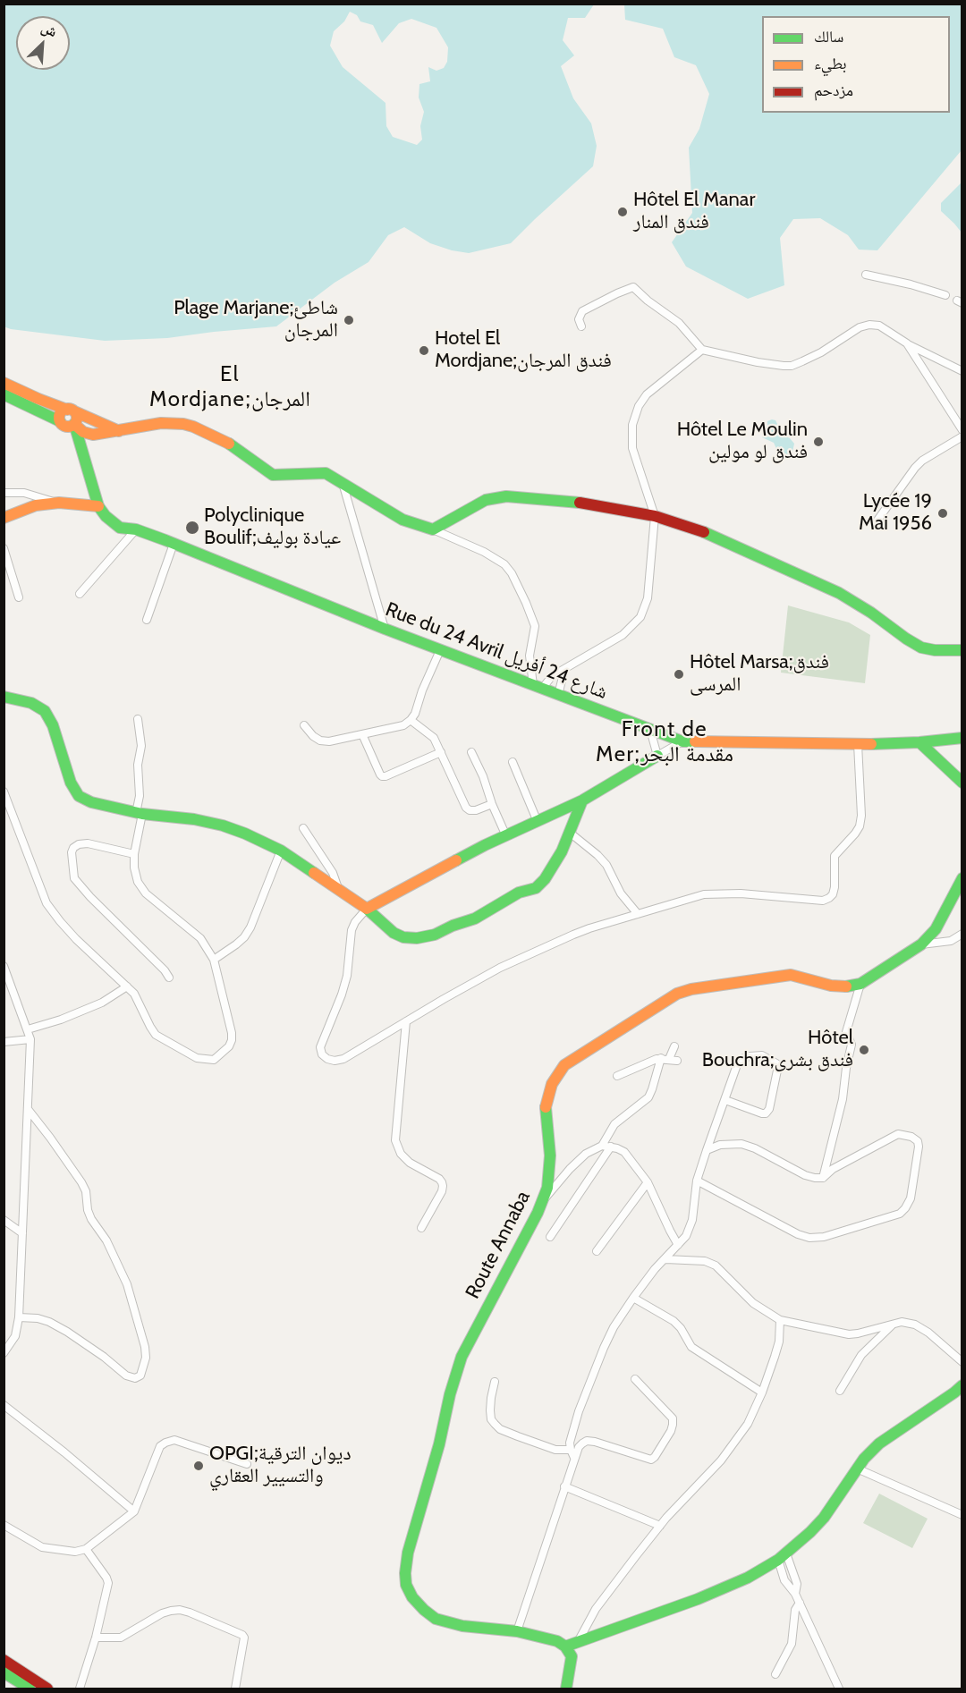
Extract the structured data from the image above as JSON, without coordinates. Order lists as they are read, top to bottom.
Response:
{
  "streets": {
    "street": ["Rue du 24 Avril شارع 24 أفريل", "Route Annaba"]
  },
  "districts": ["El Mordjane;المرجان", "Front de Mer;مقدمة البحر"],
  "places": [
    "Hôtel El Manar فندق المنار",
    "Plage Marjane;شاطئ المرجان",
    "Hotel El Mordjane;فندق المرجان",
    "Hôtel Le Moulin فندق لو مولين",
    "Lycée 19 Mai 1956",
    "Polyclinique Boulif;عيادة بوليف",
    "Hôtel Marsa;فندق المرسى",
    "Hôtel Bouchra;فندق بشرى",
    "OPGI;ديوان الترقية والتسيير العقاري"
  ],
  "legend": ["سالك", "بطيء", "مزدحم"],
  "north": "top right"
}
